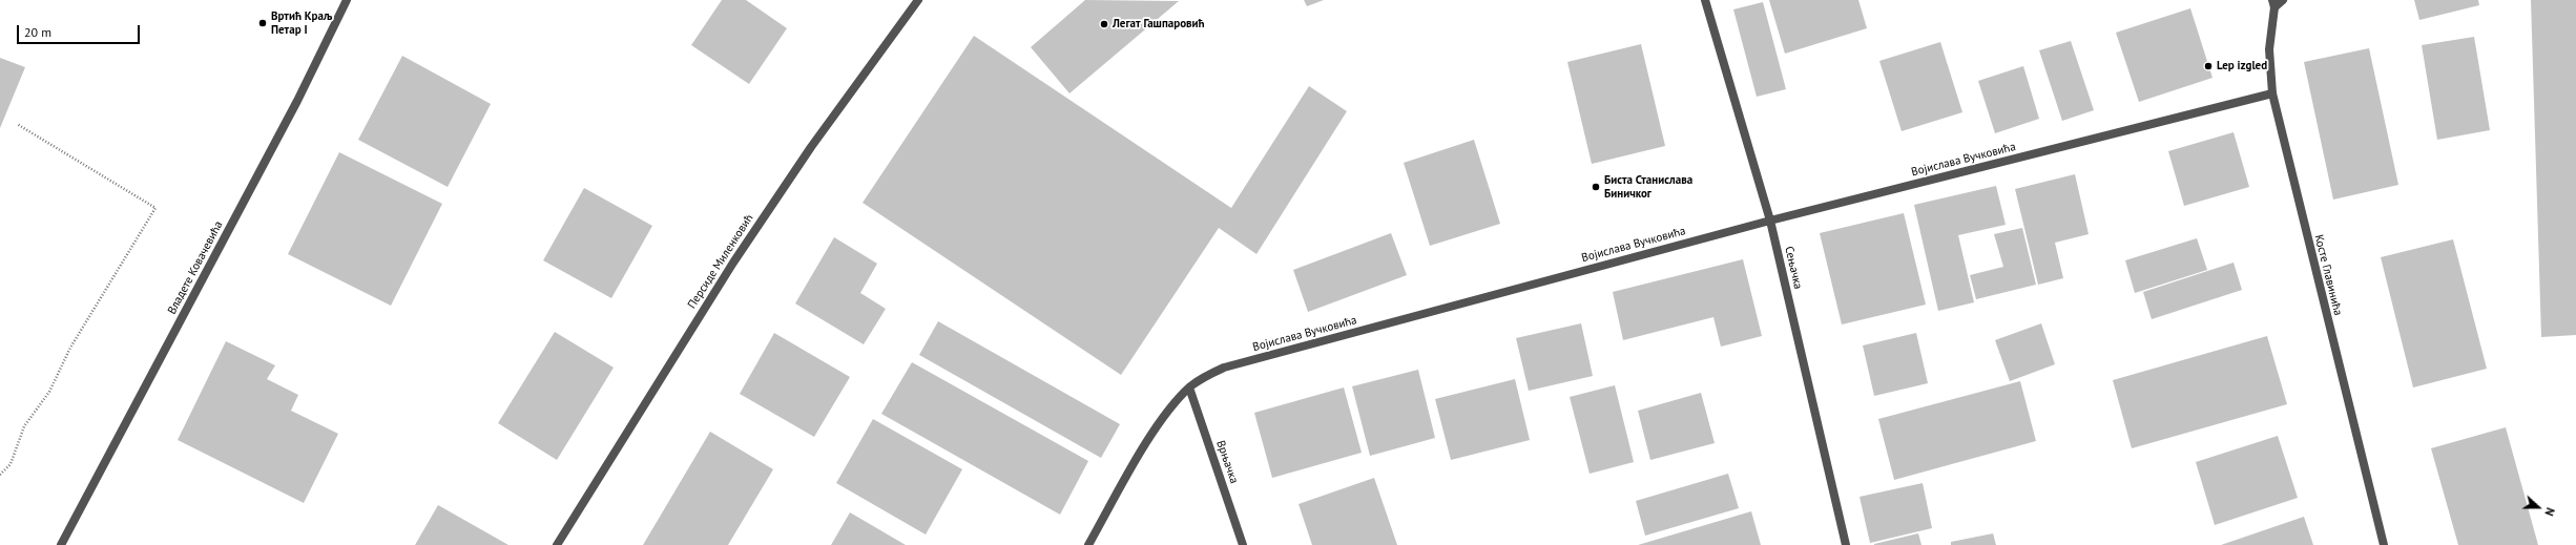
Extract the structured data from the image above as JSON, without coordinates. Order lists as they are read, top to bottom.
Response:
{
  "streets": {
    "street": [
      "Војислава Вучковића",
      "Персиде Миленковић",
      "Владете Ковачевића",
      "Сењачка",
      "Косте Главинића",
      "Врњачка"
    ]
  },
  "crossings": [
    ["Војислава Вучковића", "Сењачка"],
    ["Војислава Вучковића", "Косте Главинића"],
    ["Војислава Вучковића", "Врњачка"]
  ],
  "places": [
    "Вртић Краљ Петар I",
    "Легат Гашпаровић",
    "Lep izgled",
    "Биста Станислава Биничког"
  ],
  "scale_bar": "20 m",
  "north": "right"
}
